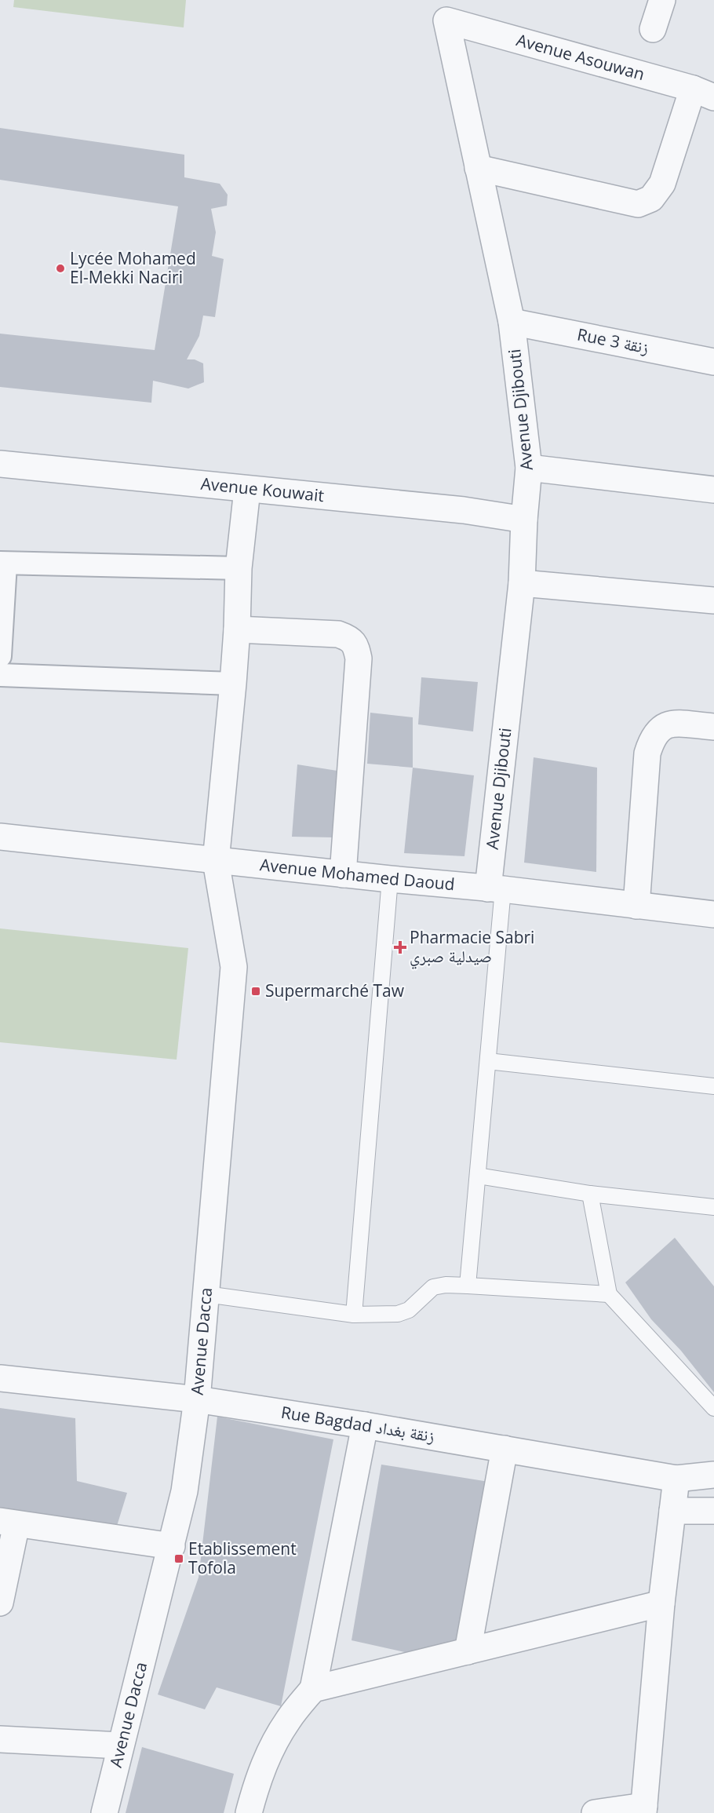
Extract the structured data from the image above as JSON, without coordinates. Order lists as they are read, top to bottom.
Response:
{
  "streets": {
    "street": [
      "Avenue Asouwan",
      "Rue 3 زنقة",
      "Avenue Djibouti",
      "Avenue Kouwait",
      "Avenue Mohamed Daoud",
      "Avenue Dacca",
      "Rue Bagdad زنقة بغداد"
    ]
  },
  "crossings": [
    ["Avenue Asouwan", "Avenue Djibouti"],
    ["Rue 3 زنقة", "Avenue Djibouti"],
    ["Avenue Djibouti", "Avenue Kouwait"],
    ["Avenue Djibouti", "Avenue Mohamed Daoud"],
    ["Avenue Kouwait", "Avenue Dacca"],
    ["Avenue Mohamed Daoud", "Avenue Dacca"],
    ["Avenue Dacca", "Rue Bagdad زنقة بغداد"]
  ],
  "places": {
    "other": ["Lycée Mohamed El-Mekki Naciri"],
    "health": ["Pharmacie Sabri صيدلية صبري"],
    "transit": ["Supermarché Taw", "Etablissement Tofola"]
  }
}
